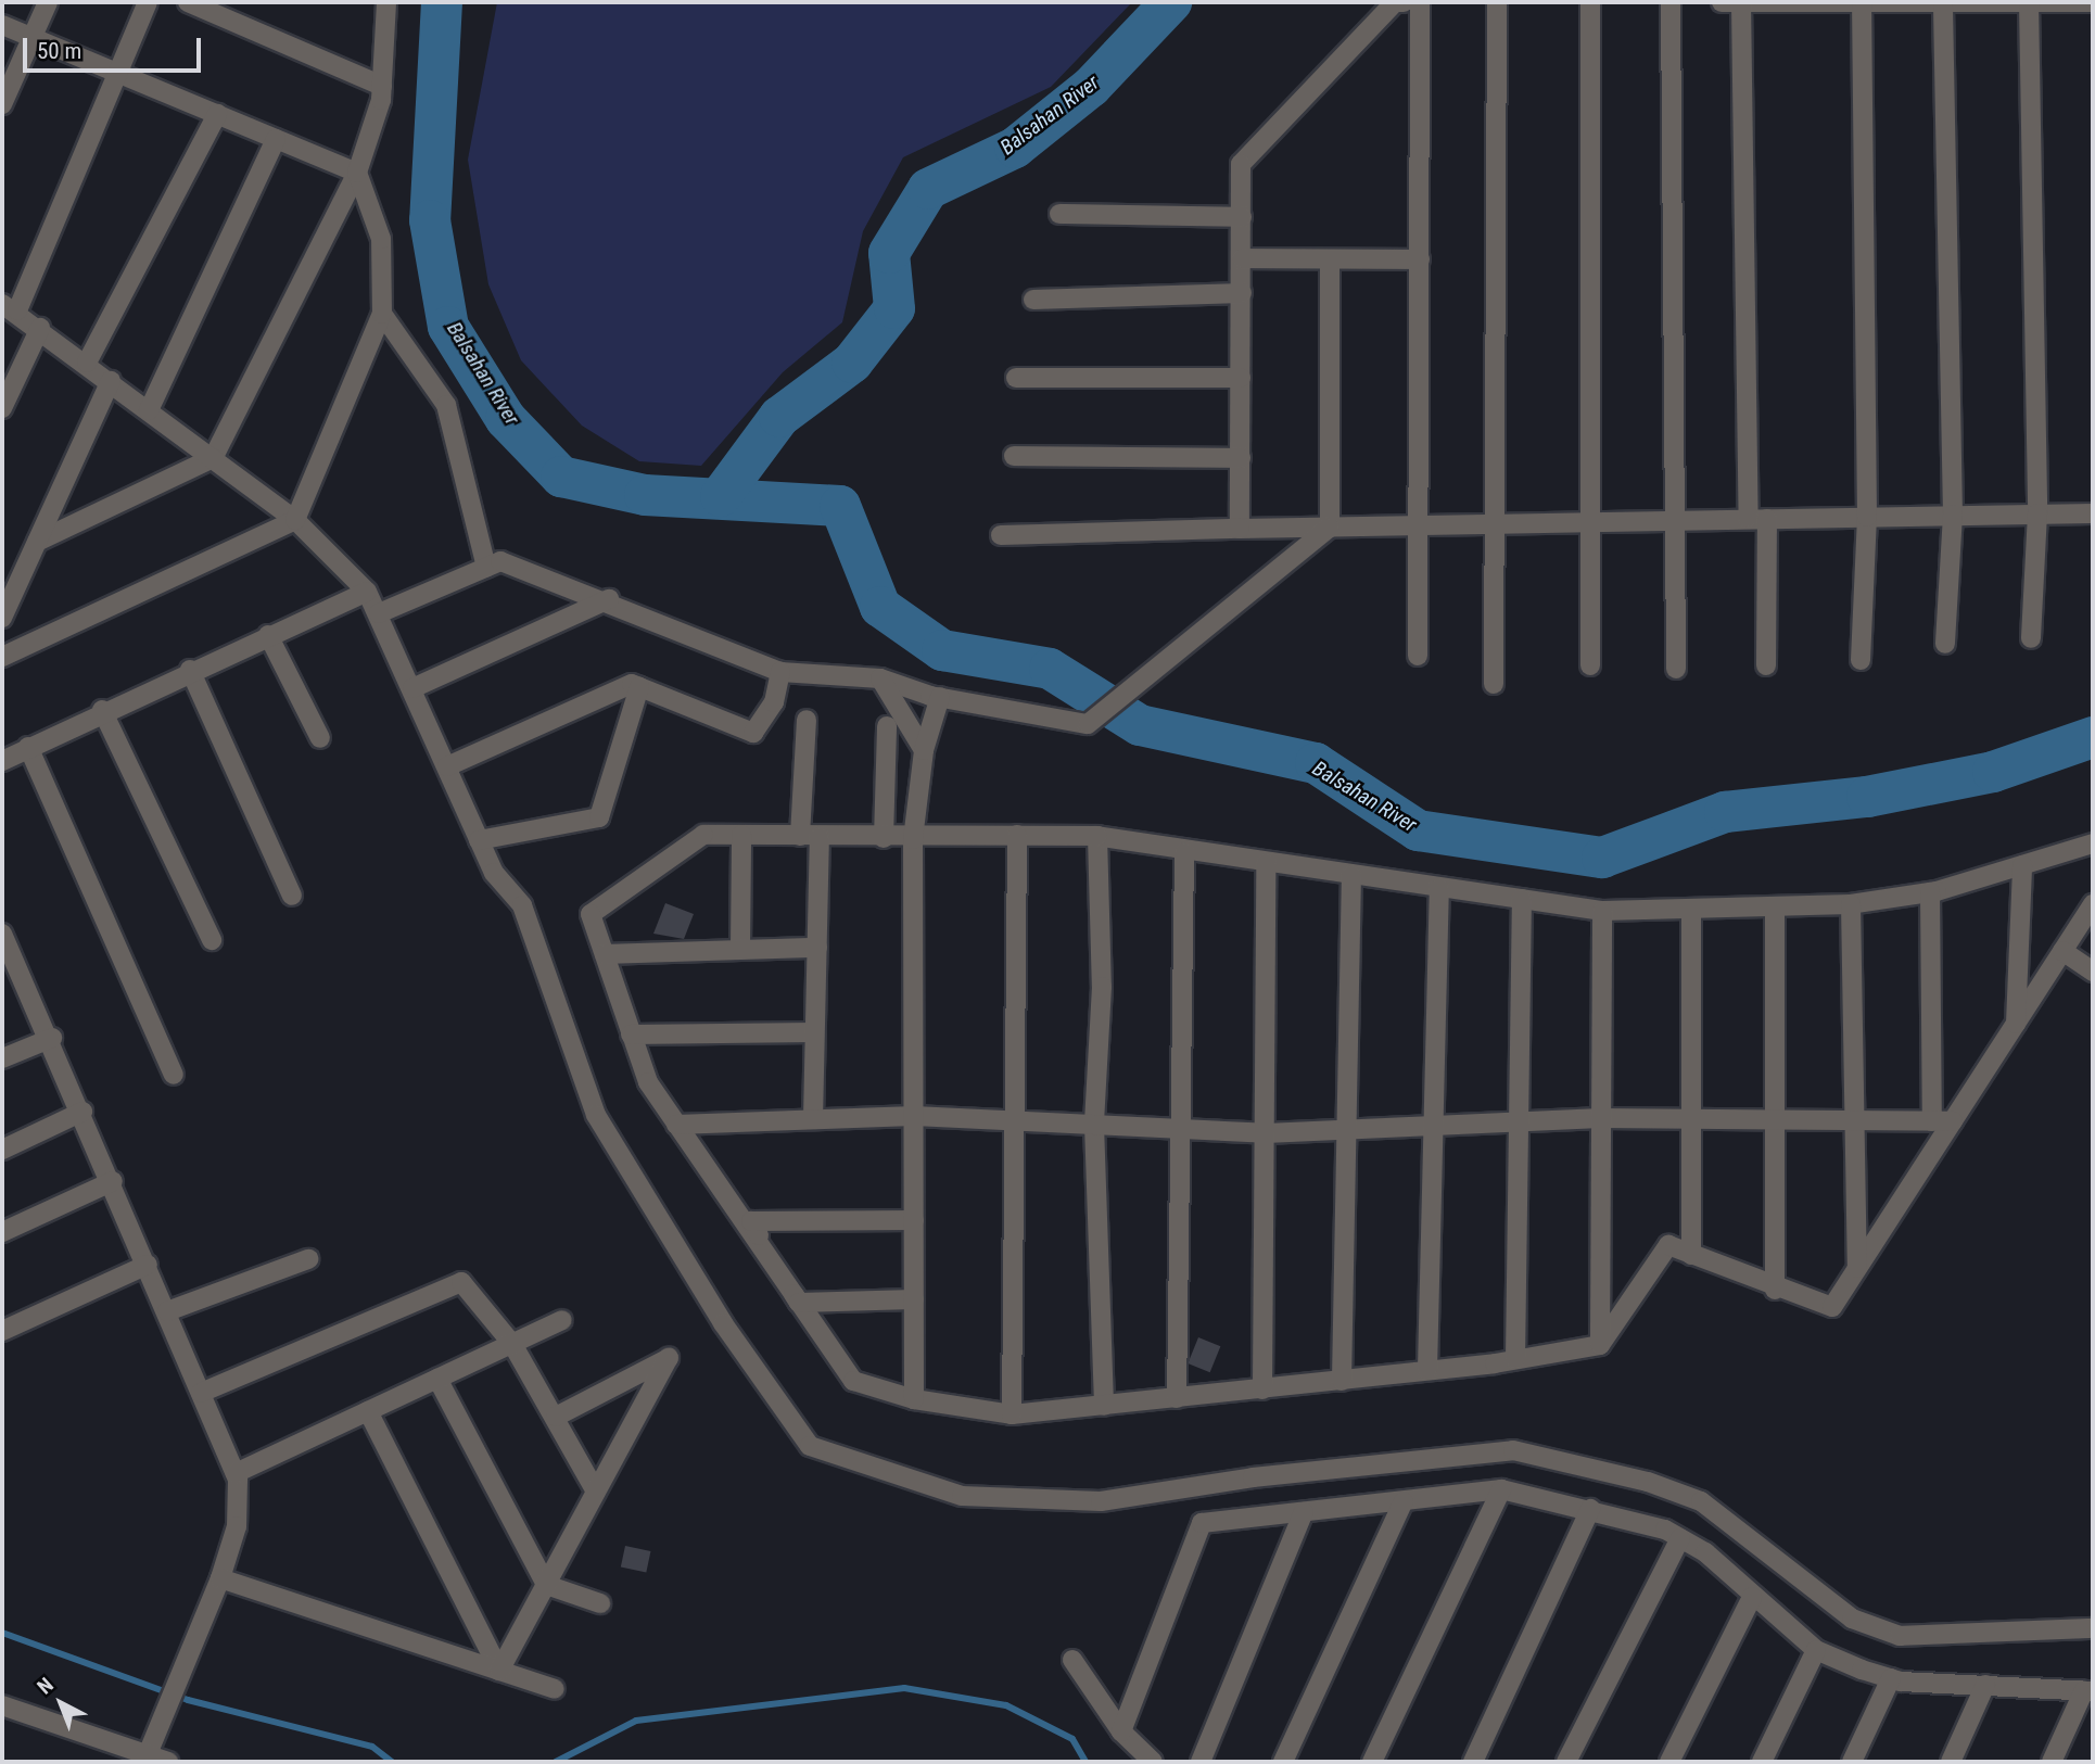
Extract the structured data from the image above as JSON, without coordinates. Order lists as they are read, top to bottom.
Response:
{
  "water": ["Balsahan River"],
  "scale_bar": "50 m",
  "north": "top left"
}
